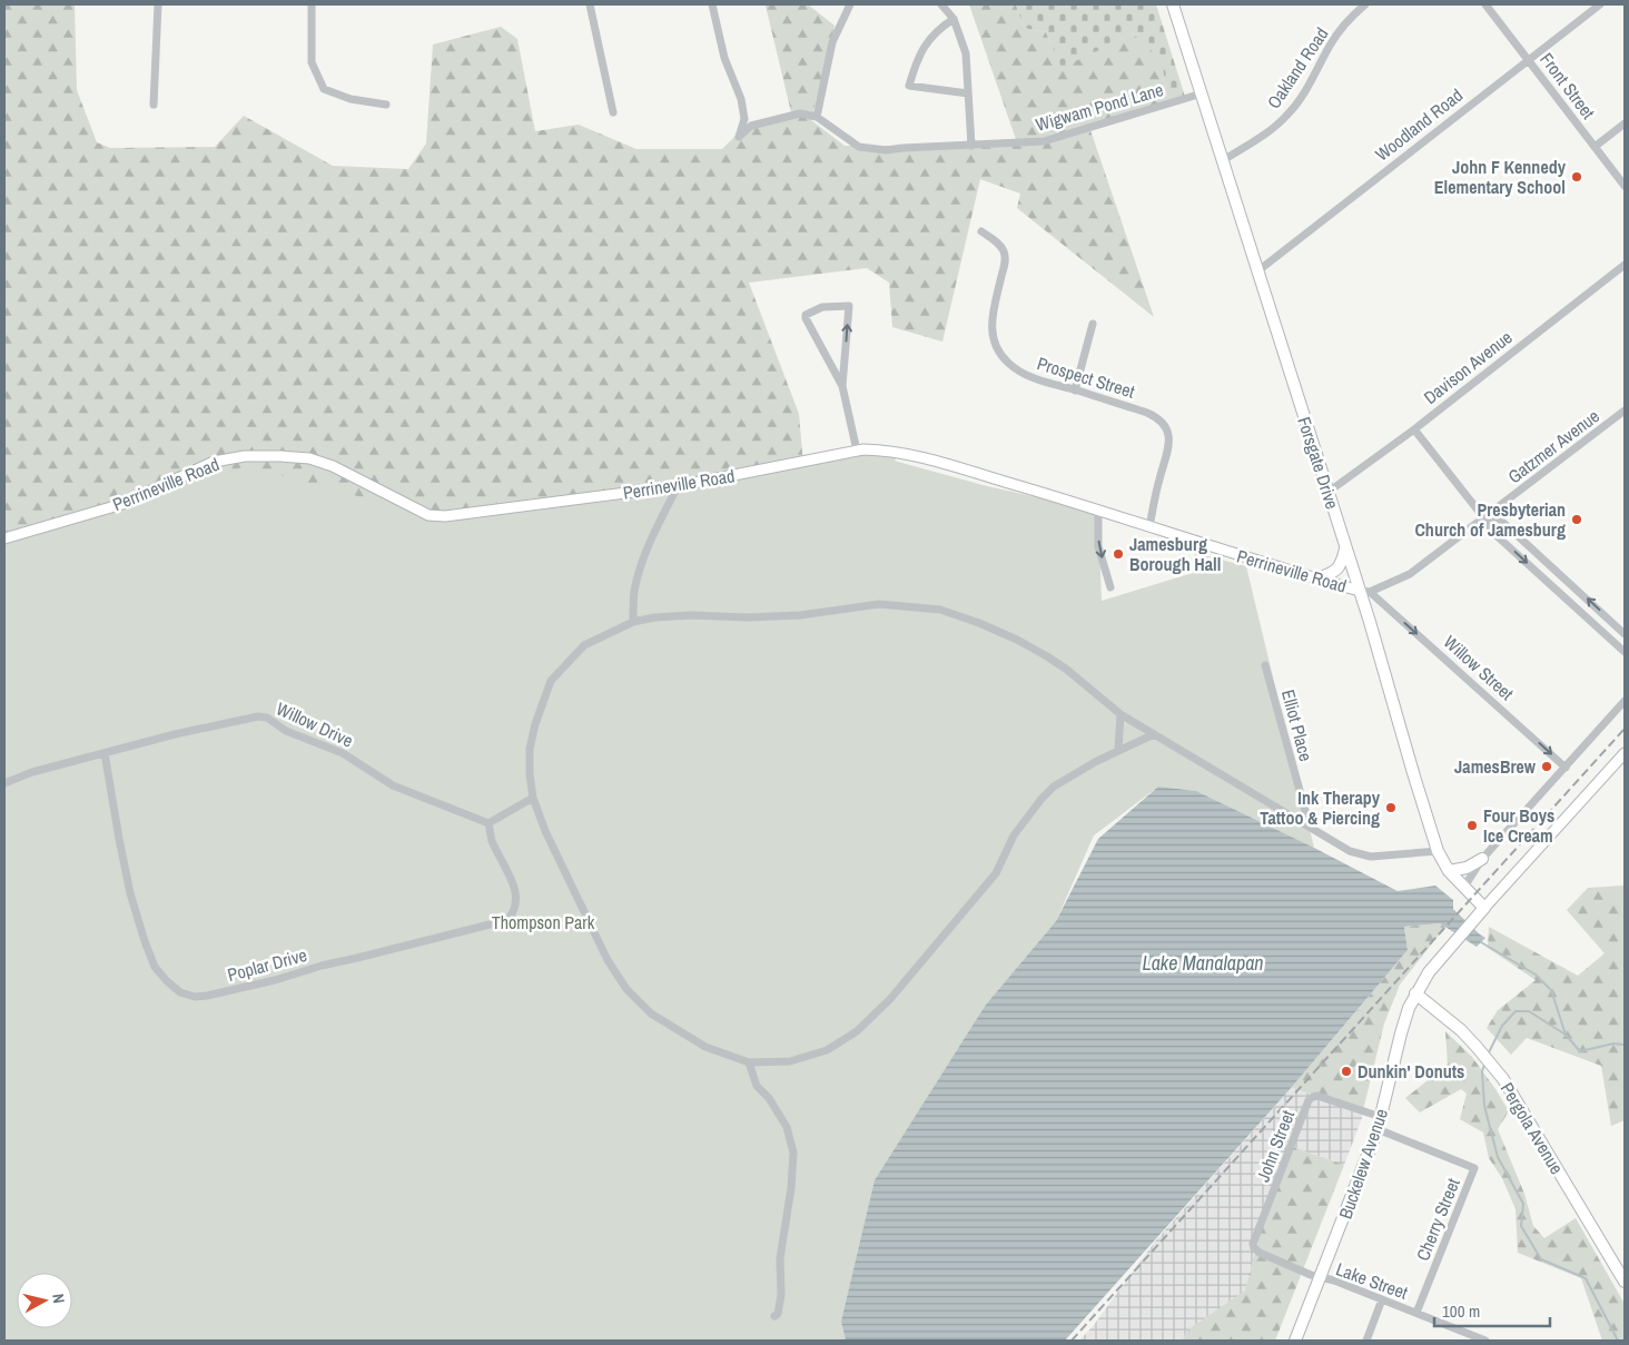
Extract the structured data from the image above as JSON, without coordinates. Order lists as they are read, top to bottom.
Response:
{
  "streets": {
    "main road": ["Forsgate Drive", "Pergola Avenue", "Buckelew Avenue"],
    "street": [
      "Oakland Road",
      "Front Street",
      "Wigwam Pond Lane",
      "Woodland Road",
      "Davison Avenue",
      "Prospect Street",
      "Gatzmer Avenue",
      "Perrineville Road",
      "Willow Street",
      "Willow Drive",
      "Elliot Place",
      "Poplar Drive",
      "John Street",
      "Cherry Street",
      "Lake Street"
    ]
  },
  "crossings": [
    ["Oakland Road", "Forsgate Drive"],
    ["Front Street", "Woodland Road"],
    ["Wigwam Pond Lane", "Forsgate Drive"],
    ["Woodland Road", "Forsgate Drive"],
    ["Davison Avenue", "Forsgate Drive"],
    ["Prospect Street", "Perrineville Road"],
    ["Gatzmer Avenue", "Forsgate Drive"],
    ["Gatzmer Avenue", "Perrineville Road"],
    ["Gatzmer Avenue", "Willow Street"],
    ["Forsgate Drive", "Perrineville Road"],
    ["Forsgate Drive", "Willow Street"],
    ["Forsgate Drive", "Buckelew Avenue"],
    ["Perrineville Road", "Willow Street"],
    ["Willow Drive", "Poplar Drive"],
    ["Pergola Avenue", "Buckelew Avenue"],
    ["John Street", "Buckelew Avenue"],
    ["John Street", "Lake Street"],
    ["Buckelew Avenue", "Cherry Street"],
    ["Buckelew Avenue", "Lake Street"],
    ["Cherry Street", "Lake Street"]
  ],
  "one_way": ["Willow Street"],
  "water": ["Lake Manalapan"],
  "parks": ["Thompson Park"],
  "places": [
    "John F Kennedy Elementary School",
    "Presbyterian Church of Jamesburg",
    "Jamesburg Borough Hall",
    "JamesBrew",
    "Ink Therapy Tattoo & Piercing",
    "Four Boys Ice Cream",
    "Dunkin' Donuts"
  ],
  "scale_bar": "100 m",
  "north": "right"
}
